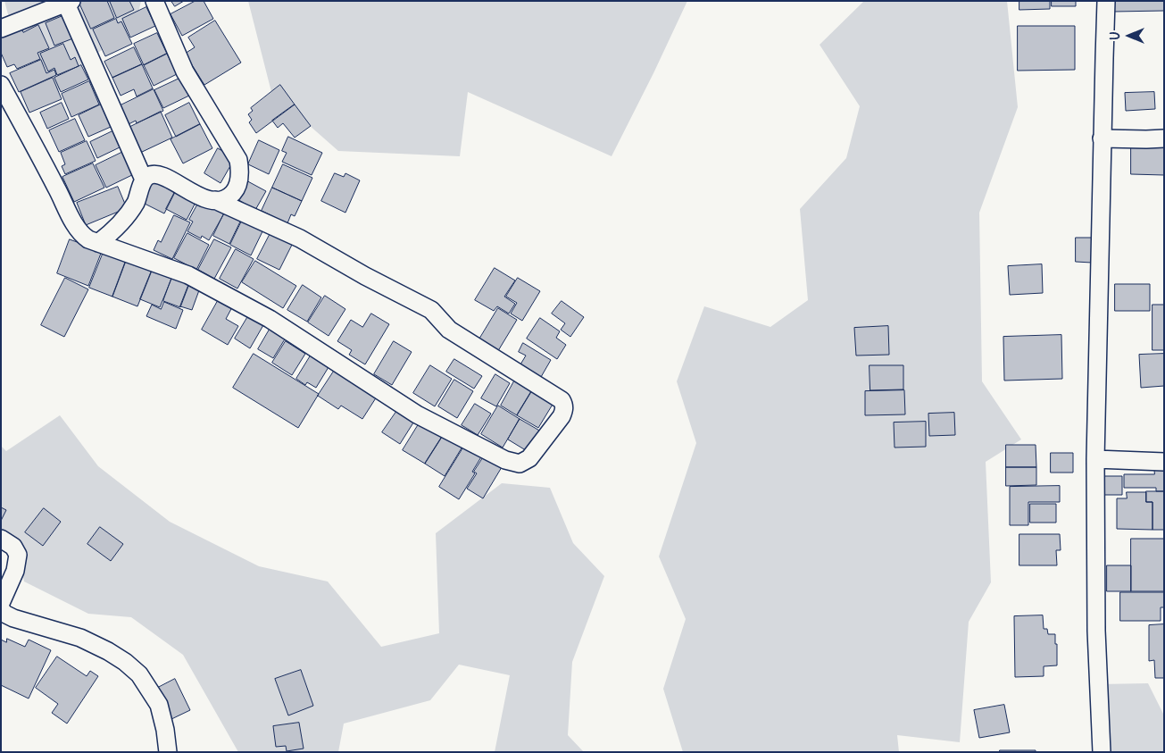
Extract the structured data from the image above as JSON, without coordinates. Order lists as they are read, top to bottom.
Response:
{
  "north": "left"
}
